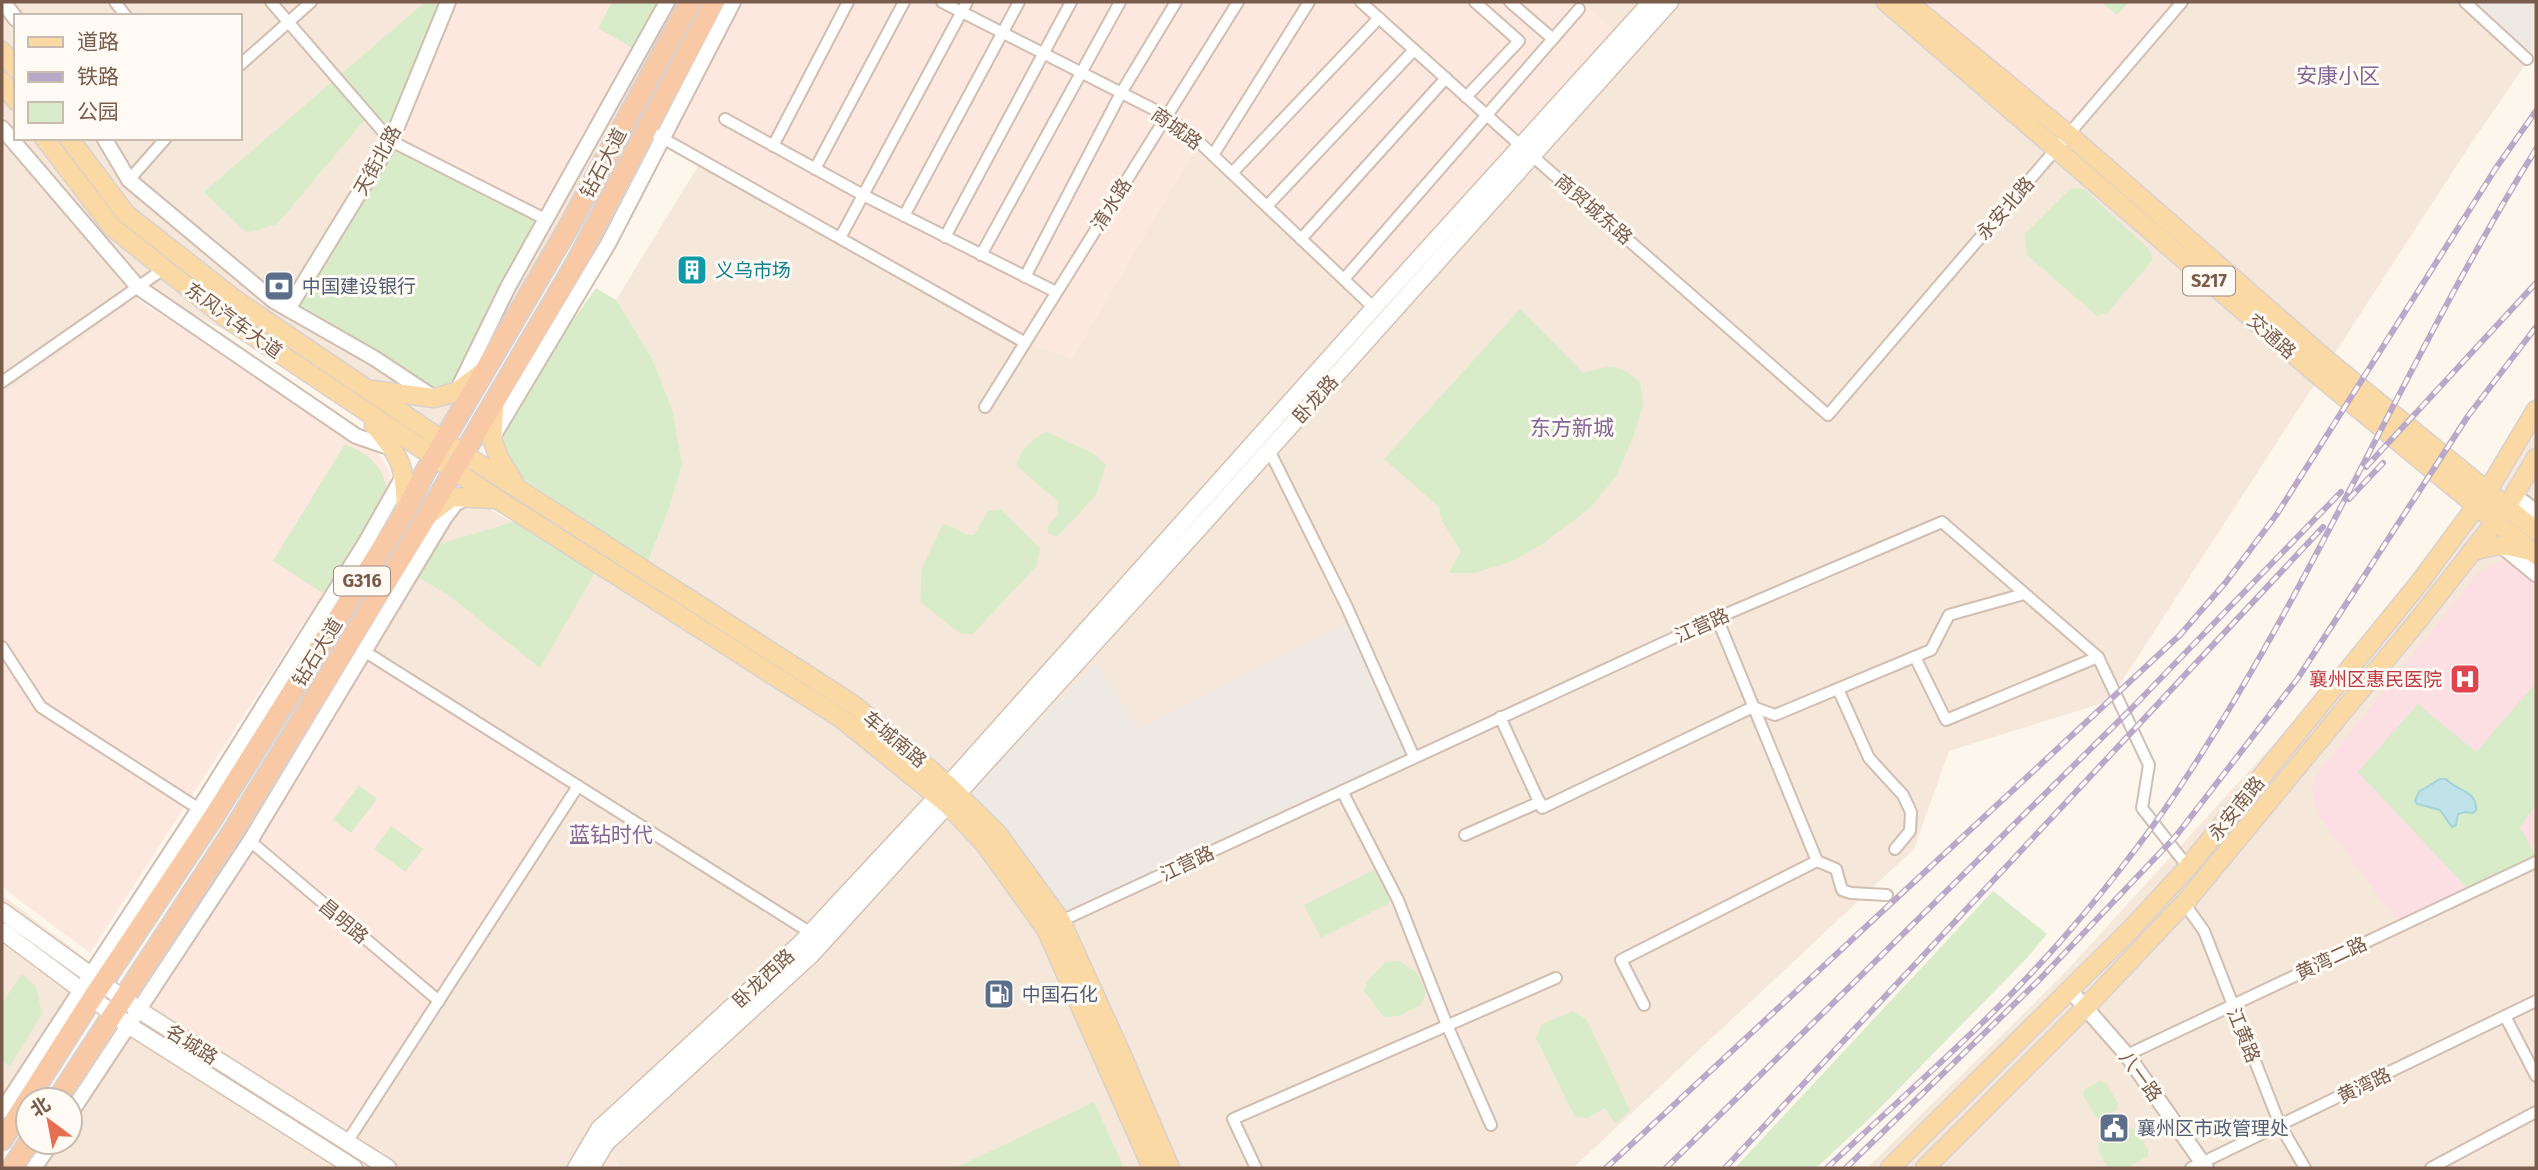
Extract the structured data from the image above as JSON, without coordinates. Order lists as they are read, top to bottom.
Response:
{
  "streets": {
    "highway": ["钻石大道", "G316"],
    "main road": [
      "S217",
      "东风汽车大道",
      "交通路",
      "卧龙路",
      "车城南路",
      "永安南路",
      "卧龙西路",
      "名城路"
    ],
    "street": [
      "商城路",
      "天街北路",
      "淯水路",
      "永安北路",
      "商贸城东路",
      "江营路",
      "昌明路",
      "黄湾二路",
      "江黄路",
      "八一路",
      "黄湾路"
    ]
  },
  "crossings": [
    ["商城路", "淯水路"],
    ["商城路", "卧龙路"],
    ["钻石大道", "东风汽车大道"],
    ["钻石大道", "车城南路"],
    ["钻石大道", "昌明路"],
    ["钻石大道", "名城路"],
    ["永安北路", "商贸城东路"],
    ["永安北路", "交通路"],
    ["商贸城东路", "卧龙路"],
    ["东风汽车大道", "车城南路"],
    ["交通路", "永安南路"],
    ["卧龙路", "车城南路"],
    ["卧龙路", "卧龙西路"],
    ["江营路", "车城南路"],
    ["江营路", "永安南路"],
    ["车城南路", "卧龙西路"],
    ["永安南路", "江黄路"],
    ["永安南路", "八一路"],
    ["黄湾二路", "江黄路"],
    ["黄湾二路", "八一路"],
    ["江黄路", "黄湾路"],
    ["八一路", "黄湾路"]
  ],
  "districts": ["安康小区", "东方新城", "蓝钻时代"],
  "places": {
    "building": ["义乌市场"],
    "bank": ["中国建设银行"],
    "hospital": ["襄州区惠民医院"],
    "fuel station": ["中国石化"],
    "public building": ["襄州区市政管理处"]
  },
  "legend": ["道路", "铁路", "公园"],
  "north": "top left"
}
